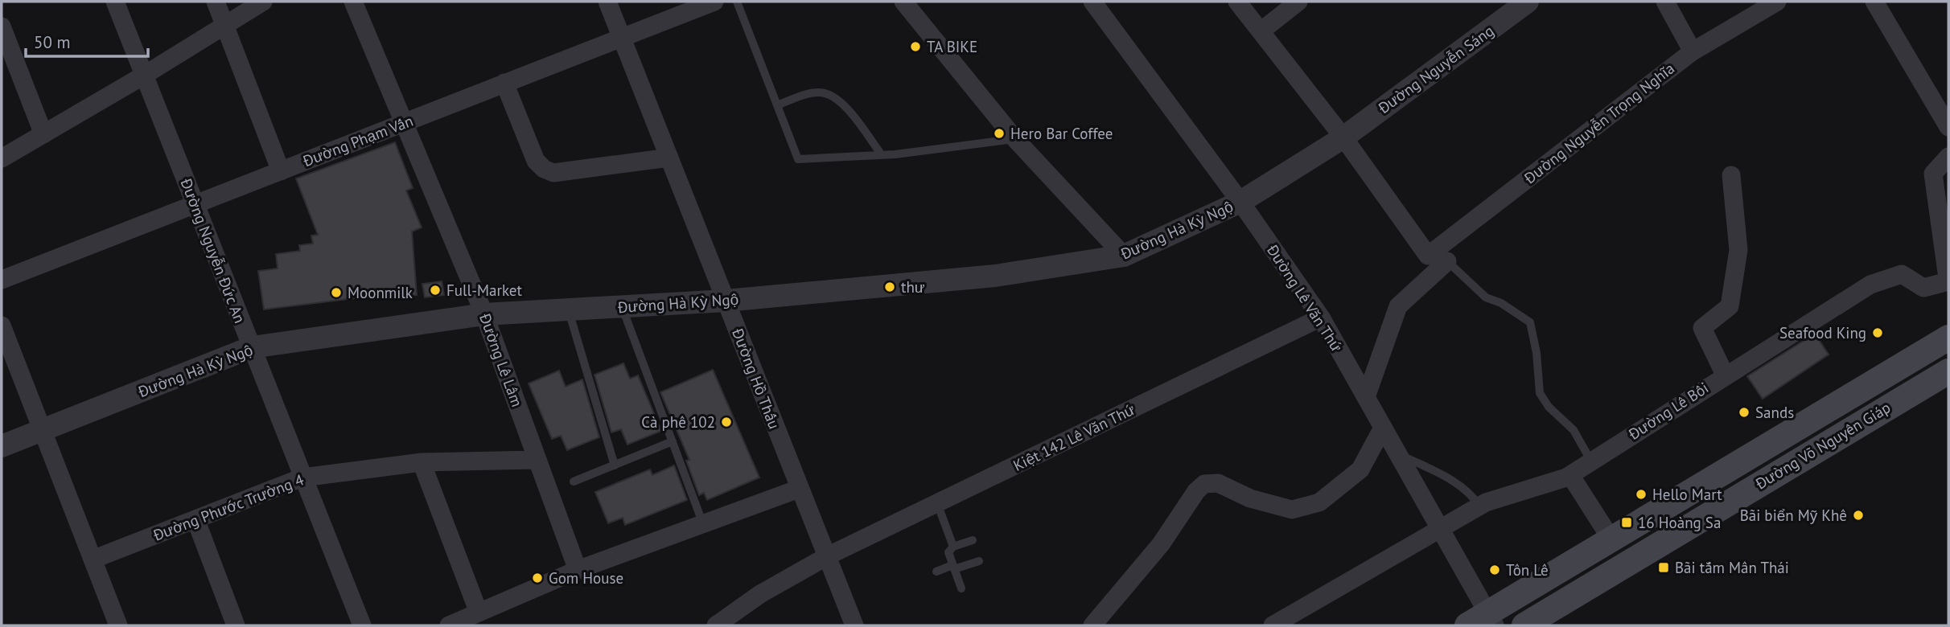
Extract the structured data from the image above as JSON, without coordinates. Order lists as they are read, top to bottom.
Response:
{
  "streets": {
    "main road": ["Đường Võ Nguyên Giáp"],
    "street": [
      "Đường Nguyễn Sáng",
      "Đường Nguyễn Trọng Nghĩa",
      "Đường Phạm Vấn",
      "Đường Hà Kỳ Ngộ",
      "Đường Nguyễn Đức An",
      "Đường Lê Văn Thứ",
      "Đường Lê Lâm",
      "Đường Hồ Thấu",
      "Đường Lê Bôi",
      "Kiệt 142 Lê Văn Thứ",
      "Đường Phước Trường 4"
    ]
  },
  "crossings": [
    ["Đường Nguyễn Sáng", "Đường Hà Kỳ Ngộ"],
    ["Đường Nguyễn Trọng Nghĩa", "Đường Lê Văn Thứ"],
    ["Đường Phạm Vấn", "Đường Nguyễn Đức An"],
    ["Đường Phạm Vấn", "Đường Lê Lâm"],
    ["Đường Phạm Vấn", "Đường Hồ Thấu"],
    ["Đường Hà Kỳ Ngộ", "Đường Nguyễn Đức An"],
    ["Đường Hà Kỳ Ngộ", "Đường Lê Văn Thứ"],
    ["Đường Hà Kỳ Ngộ", "Đường Lê Lâm"],
    ["Đường Hà Kỳ Ngộ", "Đường Hồ Thấu"],
    ["Đường Nguyễn Đức An", "Đường Phước Trường 4"],
    ["Đường Lê Văn Thứ", "Đường Lê Bôi"],
    ["Đường Lê Văn Thứ", "Kiệt 142 Lê Văn Thứ"],
    ["Đường Lê Văn Thứ", "Đường Võ Nguyên Giáp"],
    ["Đường Lê Lâm", "Đường Phước Trường 4"],
    ["Đường Hồ Thấu", "Kiệt 142 Lê Văn Thứ"]
  ],
  "places": {
    "other": [
      "TA BIKE",
      "Hero Bar Coffee",
      "thư",
      "Full-Market",
      "Moonmilk",
      "Seafood King",
      "Sands",
      "Cà phê 102",
      "Hello Mart",
      "Bãi biển Mỹ Khê",
      "Tôn Lê",
      "Gom House"
    ],
    "transit": ["16 Hoàng Sa", "Bãi tắm Mân Thái"]
  },
  "scale_bar": "50 m"
}
